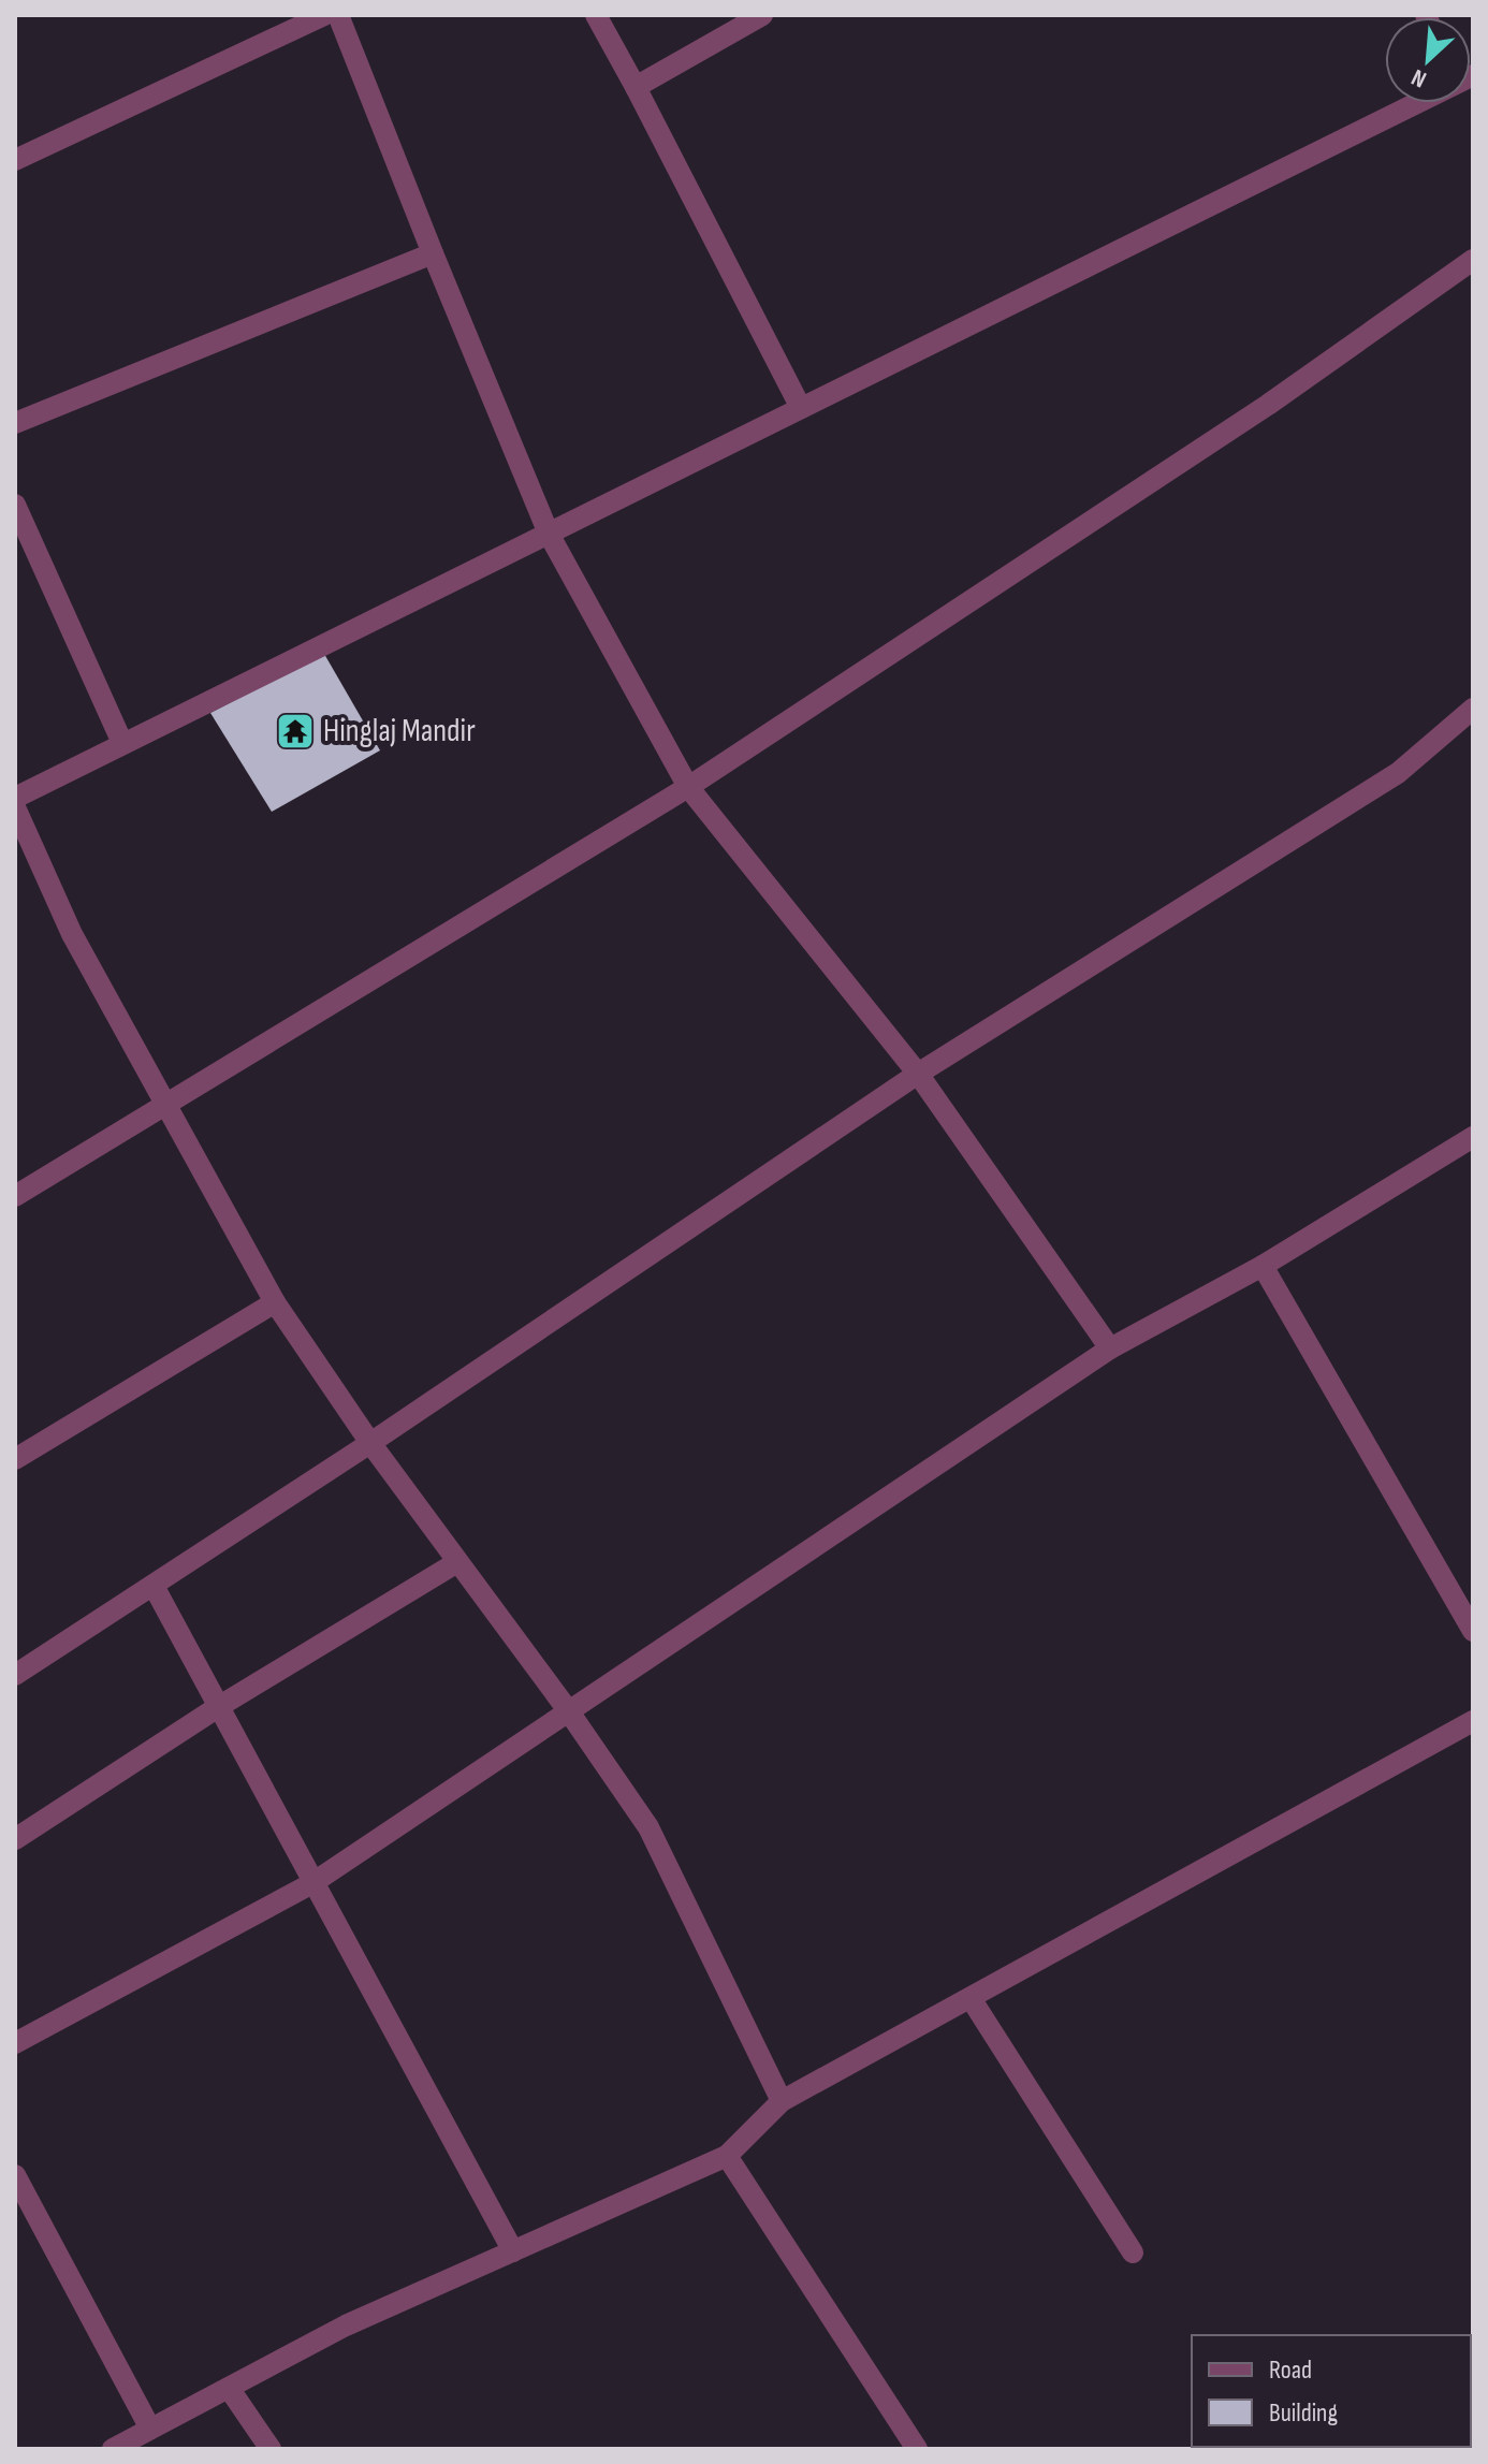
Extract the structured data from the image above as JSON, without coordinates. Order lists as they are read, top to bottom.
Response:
{
  "places": {
    "temple": ["Hinglaj Mandir"]
  },
  "legend": ["Road", "Building"],
  "north": "bottom left"
}
